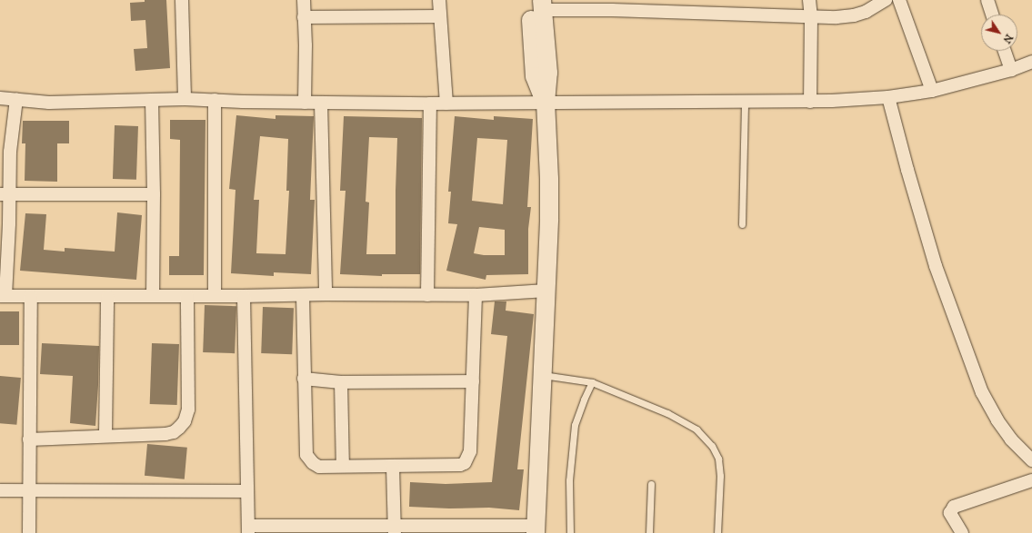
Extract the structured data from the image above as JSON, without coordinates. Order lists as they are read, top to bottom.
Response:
{
  "north": "bottom right"
}
